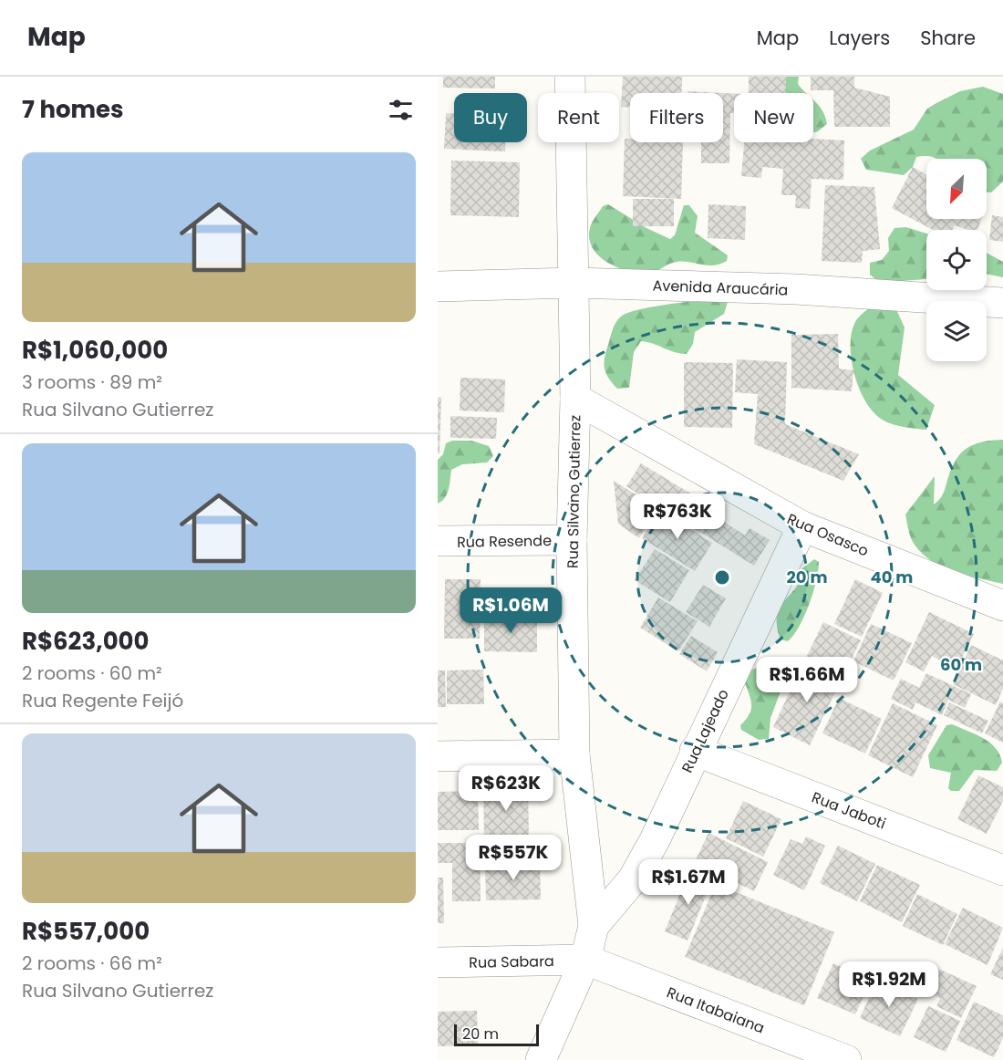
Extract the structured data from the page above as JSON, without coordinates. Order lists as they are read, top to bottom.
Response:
{
  "streets": {
    "street": [
      "Avenida Araucária",
      "Rua Silvano Gutierrez",
      "Rua Osasco",
      "Rua Resende",
      "Rua Lajeado",
      "Rua Jaboti",
      "Rua Sabara",
      "Rua Itabaiana"
    ]
  },
  "crossings": [
    ["Avenida Araucária", "Rua Silvano Gutierrez"],
    ["Rua Silvano Gutierrez", "Rua Osasco"],
    ["Rua Silvano Gutierrez", "Rua Resende"],
    ["Rua Silvano Gutierrez", "Rua Lajeado"],
    ["Rua Silvano Gutierrez", "Rua Sabara"],
    ["Rua Silvano Gutierrez", "Rua Itabaiana"],
    ["Rua Osasco", "Rua Lajeado"],
    ["Rua Lajeado", "Rua Jaboti"],
    ["Rua Sabara", "Rua Itabaiana"]
  ],
  "scale_bar": "20 m",
  "north": "bottom left",
  "page": {
    "header": "Map",
    "nav": ["Map", "Layers", "Share"],
    "heading": "7 homes",
    "chip": [
      "Buy",
      "Rent",
      "Filters",
      "New"
    ],
    "list": [
      {
        "name": "R$1,060,000",
        "note": "3 rooms · 89 m² · Rua Silvano Gutierrez"
      },
      {
        "name": "R$623,000",
        "note": "2 rooms · 60 m² · Rua Regente Feijó"
      },
      {
        "name": "R$557,000",
        "note": "2 rooms · 66 m² · Rua Silvano Gutierrez"
      }
    ],
    "price": [
      "R$763K",
      "R$1.06M",
      "R$1.66M",
      "R$623K",
      "R$557K",
      "R$1.67M",
      "R$1.92M"
    ],
    "scale": "20 m"
  },
  "rings": ["20 m", "40 m", "60 m"]
}
